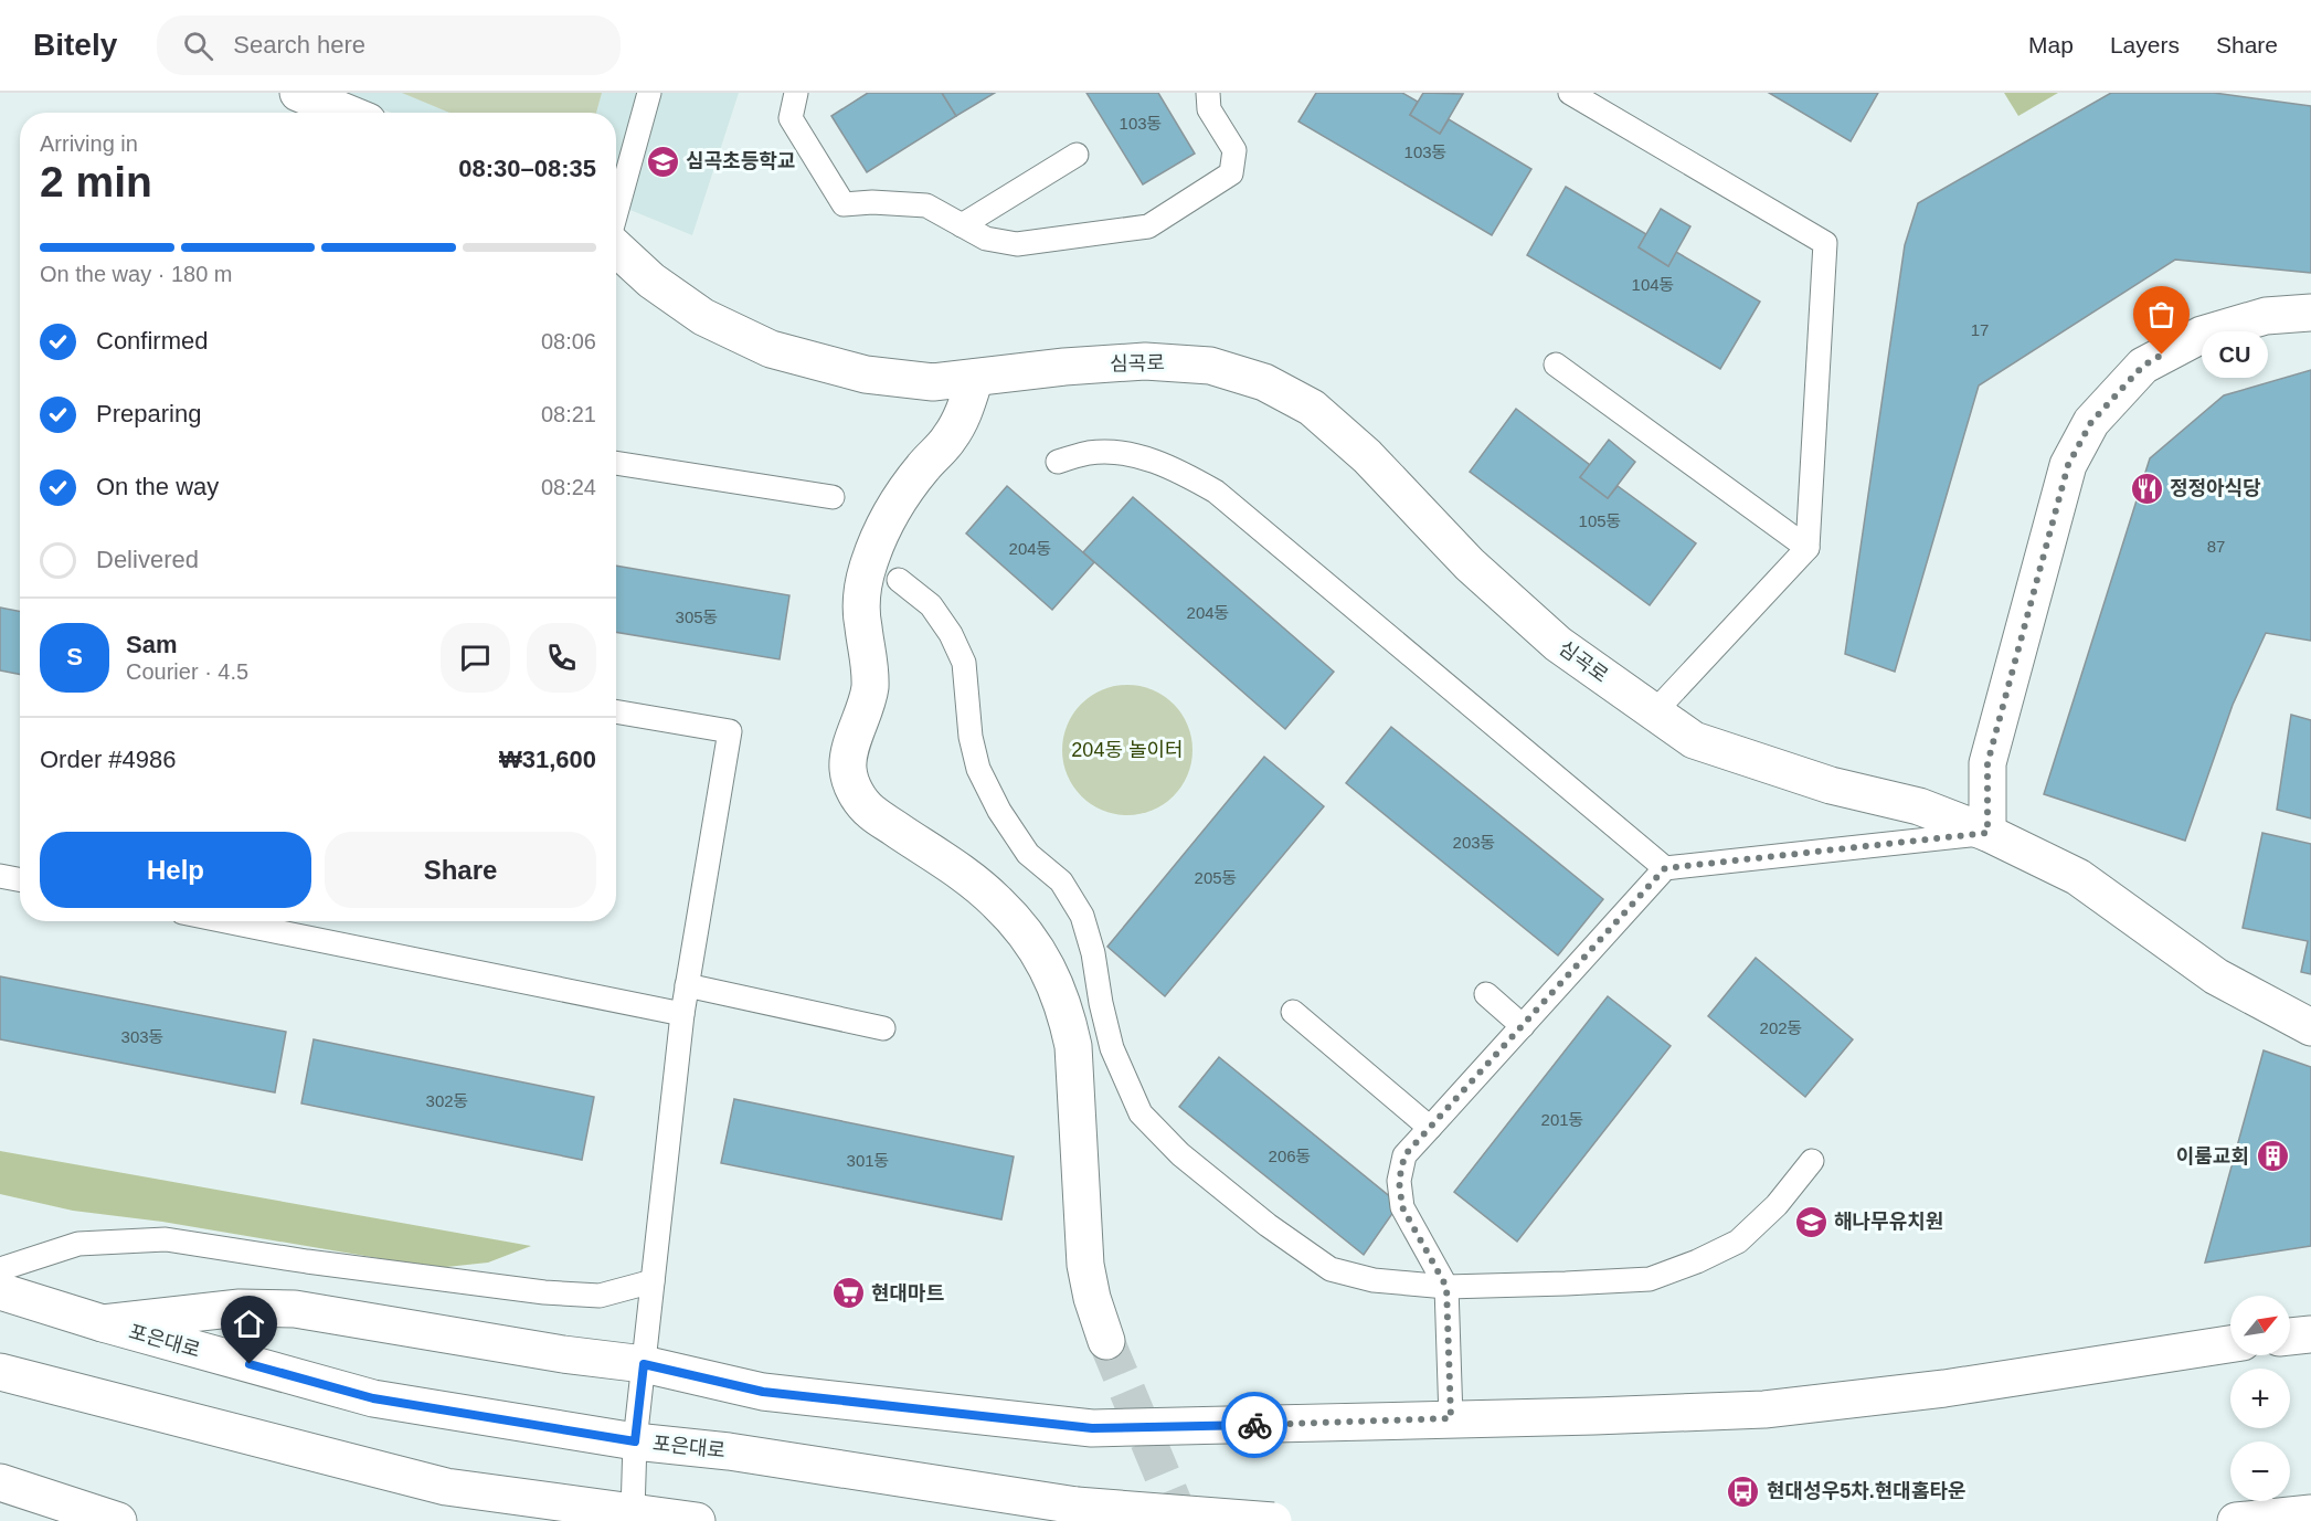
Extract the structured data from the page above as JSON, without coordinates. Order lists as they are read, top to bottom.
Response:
{
  "streets": {
    "main road": ["심곡로", "포은대로"]
  },
  "parks": ["204동 놀이터"],
  "places": {
    "school or university": ["심곡초등학교", "해나무유치원"],
    "other": ["CU"],
    "restaurant": ["정정아식당"],
    "building": ["이룸교회"],
    "supermarket": ["현대마트"],
    "bus stop": ["현대성우5차.현대홈타운"]
  },
  "house_numbers": [
    "103동",
    "103동",
    "104동",
    "17",
    "105동",
    "87",
    "204동",
    "204동",
    "305동",
    "203동",
    "205동",
    "202동",
    "303동",
    "302동",
    "201동",
    "206동",
    "301동"
  ],
  "north": "top right",
  "page": {
    "header": "Bitely",
    "search": "Search here",
    "nav": ["Map", "Layers", "Share"],
    "heading": ["2 min", "Arriving in", "08:30–08:35"],
    "panel": [
      "Sam",
      "Courier · 4.5",
      "Order #4986",
      "₩31,600"
    ],
    "bar": "On the way · 180 m",
    "list": [
      ["Confirmed", "08:06"],
      ["Preparing", "08:21"],
      ["On the way", "08:24"],
      "Delivered"
    ],
    "bubble": "CU",
    "round": "S",
    "buttons": ["Help", "Share"],
    "map_buttons": ["+", "−"]
  }
}
